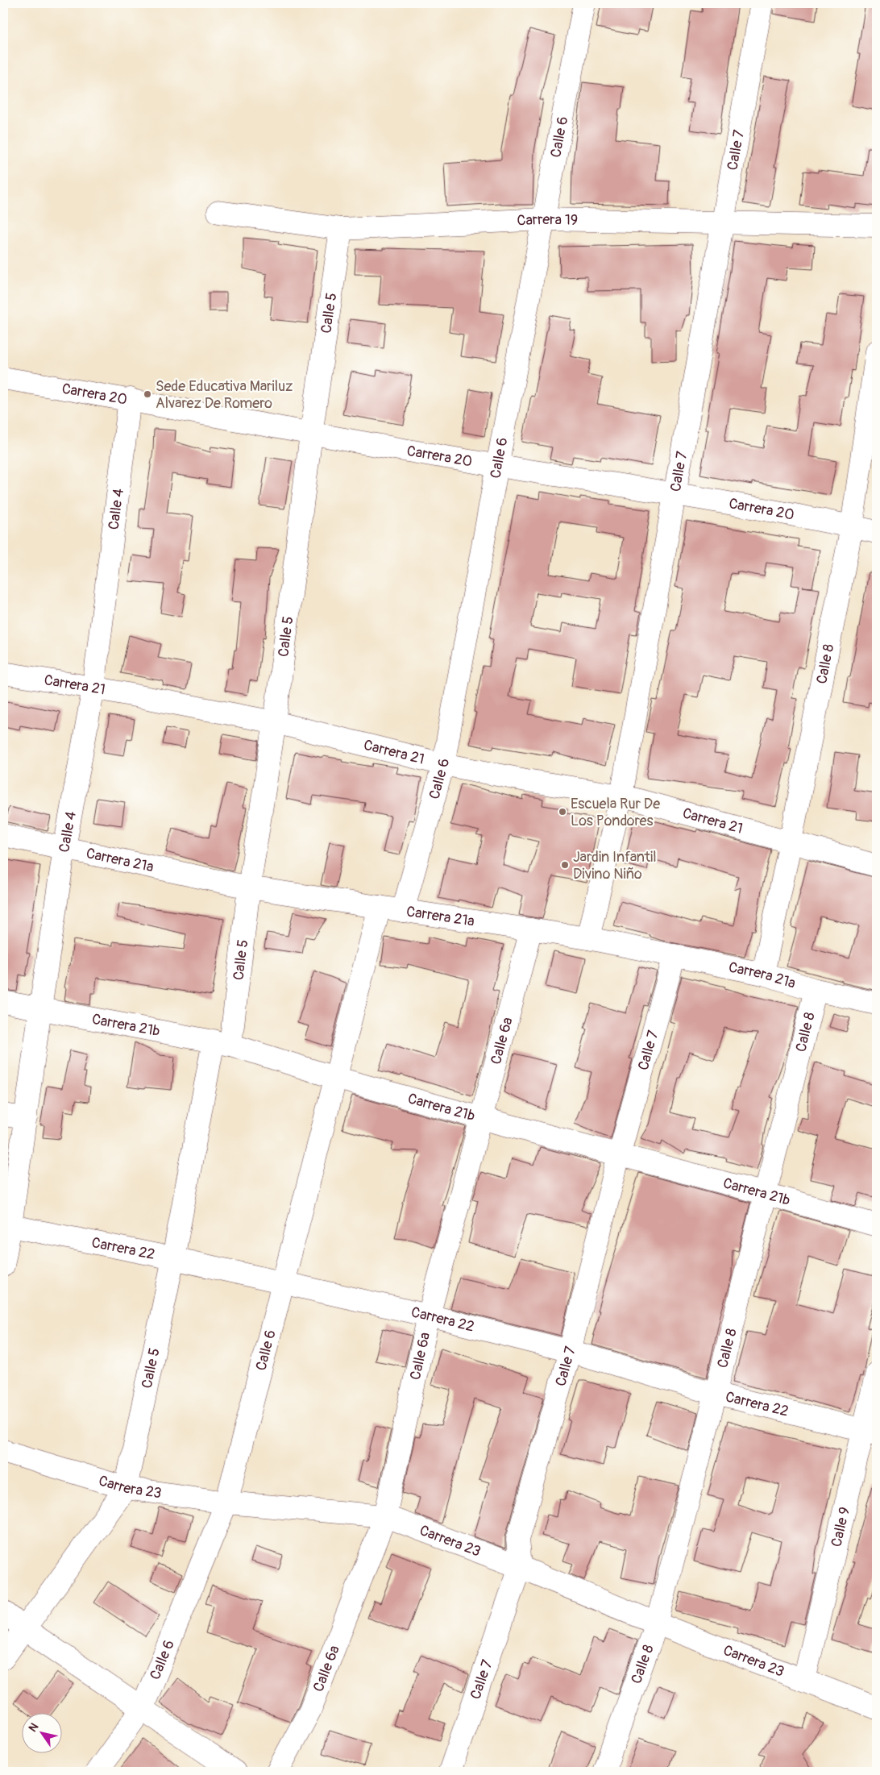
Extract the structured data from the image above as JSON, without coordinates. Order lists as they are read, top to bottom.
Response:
{
  "streets": {
    "street": [
      "Calle 6",
      "Calle 7",
      "Carrera 19",
      "Calle 5",
      "Carrera 20",
      "Calle 4",
      "Calle 8",
      "Carrera 21",
      "Carrera 21a",
      "Carrera 21b",
      "Calle 6a",
      "Carrera 22",
      "Carrera 23",
      "Calle 9"
    ]
  },
  "crossings": [
    ["Calle 6", "Carrera 19"],
    ["Calle 6", "Carrera 20"],
    ["Calle 6", "Carrera 21"],
    ["Calle 6", "Carrera 21a"],
    ["Calle 6", "Carrera 21b"],
    ["Calle 6", "Carrera 22"],
    ["Calle 6", "Carrera 23"],
    ["Calle 7", "Carrera 19"],
    ["Calle 7", "Carrera 20"],
    ["Calle 7", "Carrera 21"],
    ["Calle 7", "Carrera 21a"],
    ["Calle 7", "Carrera 21b"],
    ["Calle 7", "Carrera 22"],
    ["Calle 7", "Carrera 23"],
    ["Carrera 19", "Calle 5"],
    ["Calle 5", "Carrera 20"],
    ["Calle 5", "Carrera 21"],
    ["Calle 5", "Carrera 21a"],
    ["Calle 5", "Carrera 21b"],
    ["Calle 5", "Carrera 22"],
    ["Calle 5", "Carrera 23"],
    ["Carrera 20", "Calle 4"],
    ["Carrera 20", "Calle 8"],
    ["Calle 4", "Carrera 21"],
    ["Calle 4", "Carrera 21a"],
    ["Calle 4", "Carrera 21b"],
    ["Calle 4", "Carrera 22"],
    ["Calle 8", "Carrera 21"],
    ["Calle 8", "Carrera 21a"],
    ["Calle 8", "Carrera 21b"],
    ["Calle 8", "Carrera 22"],
    ["Calle 8", "Carrera 23"],
    ["Carrera 21a", "Calle 6a"],
    ["Carrera 21b", "Calle 6a"],
    ["Calle 6a", "Carrera 22"],
    ["Calle 6a", "Carrera 23"],
    ["Carrera 22", "Calle 9"],
    ["Carrera 23", "Calle 9"]
  ],
  "places": ["Sede Educativa Mariluz Alvarez De Romero", "Escuela Rur De Los Pondores", "Jardin Infantil Divino Niño"],
  "north": "top left"
}
